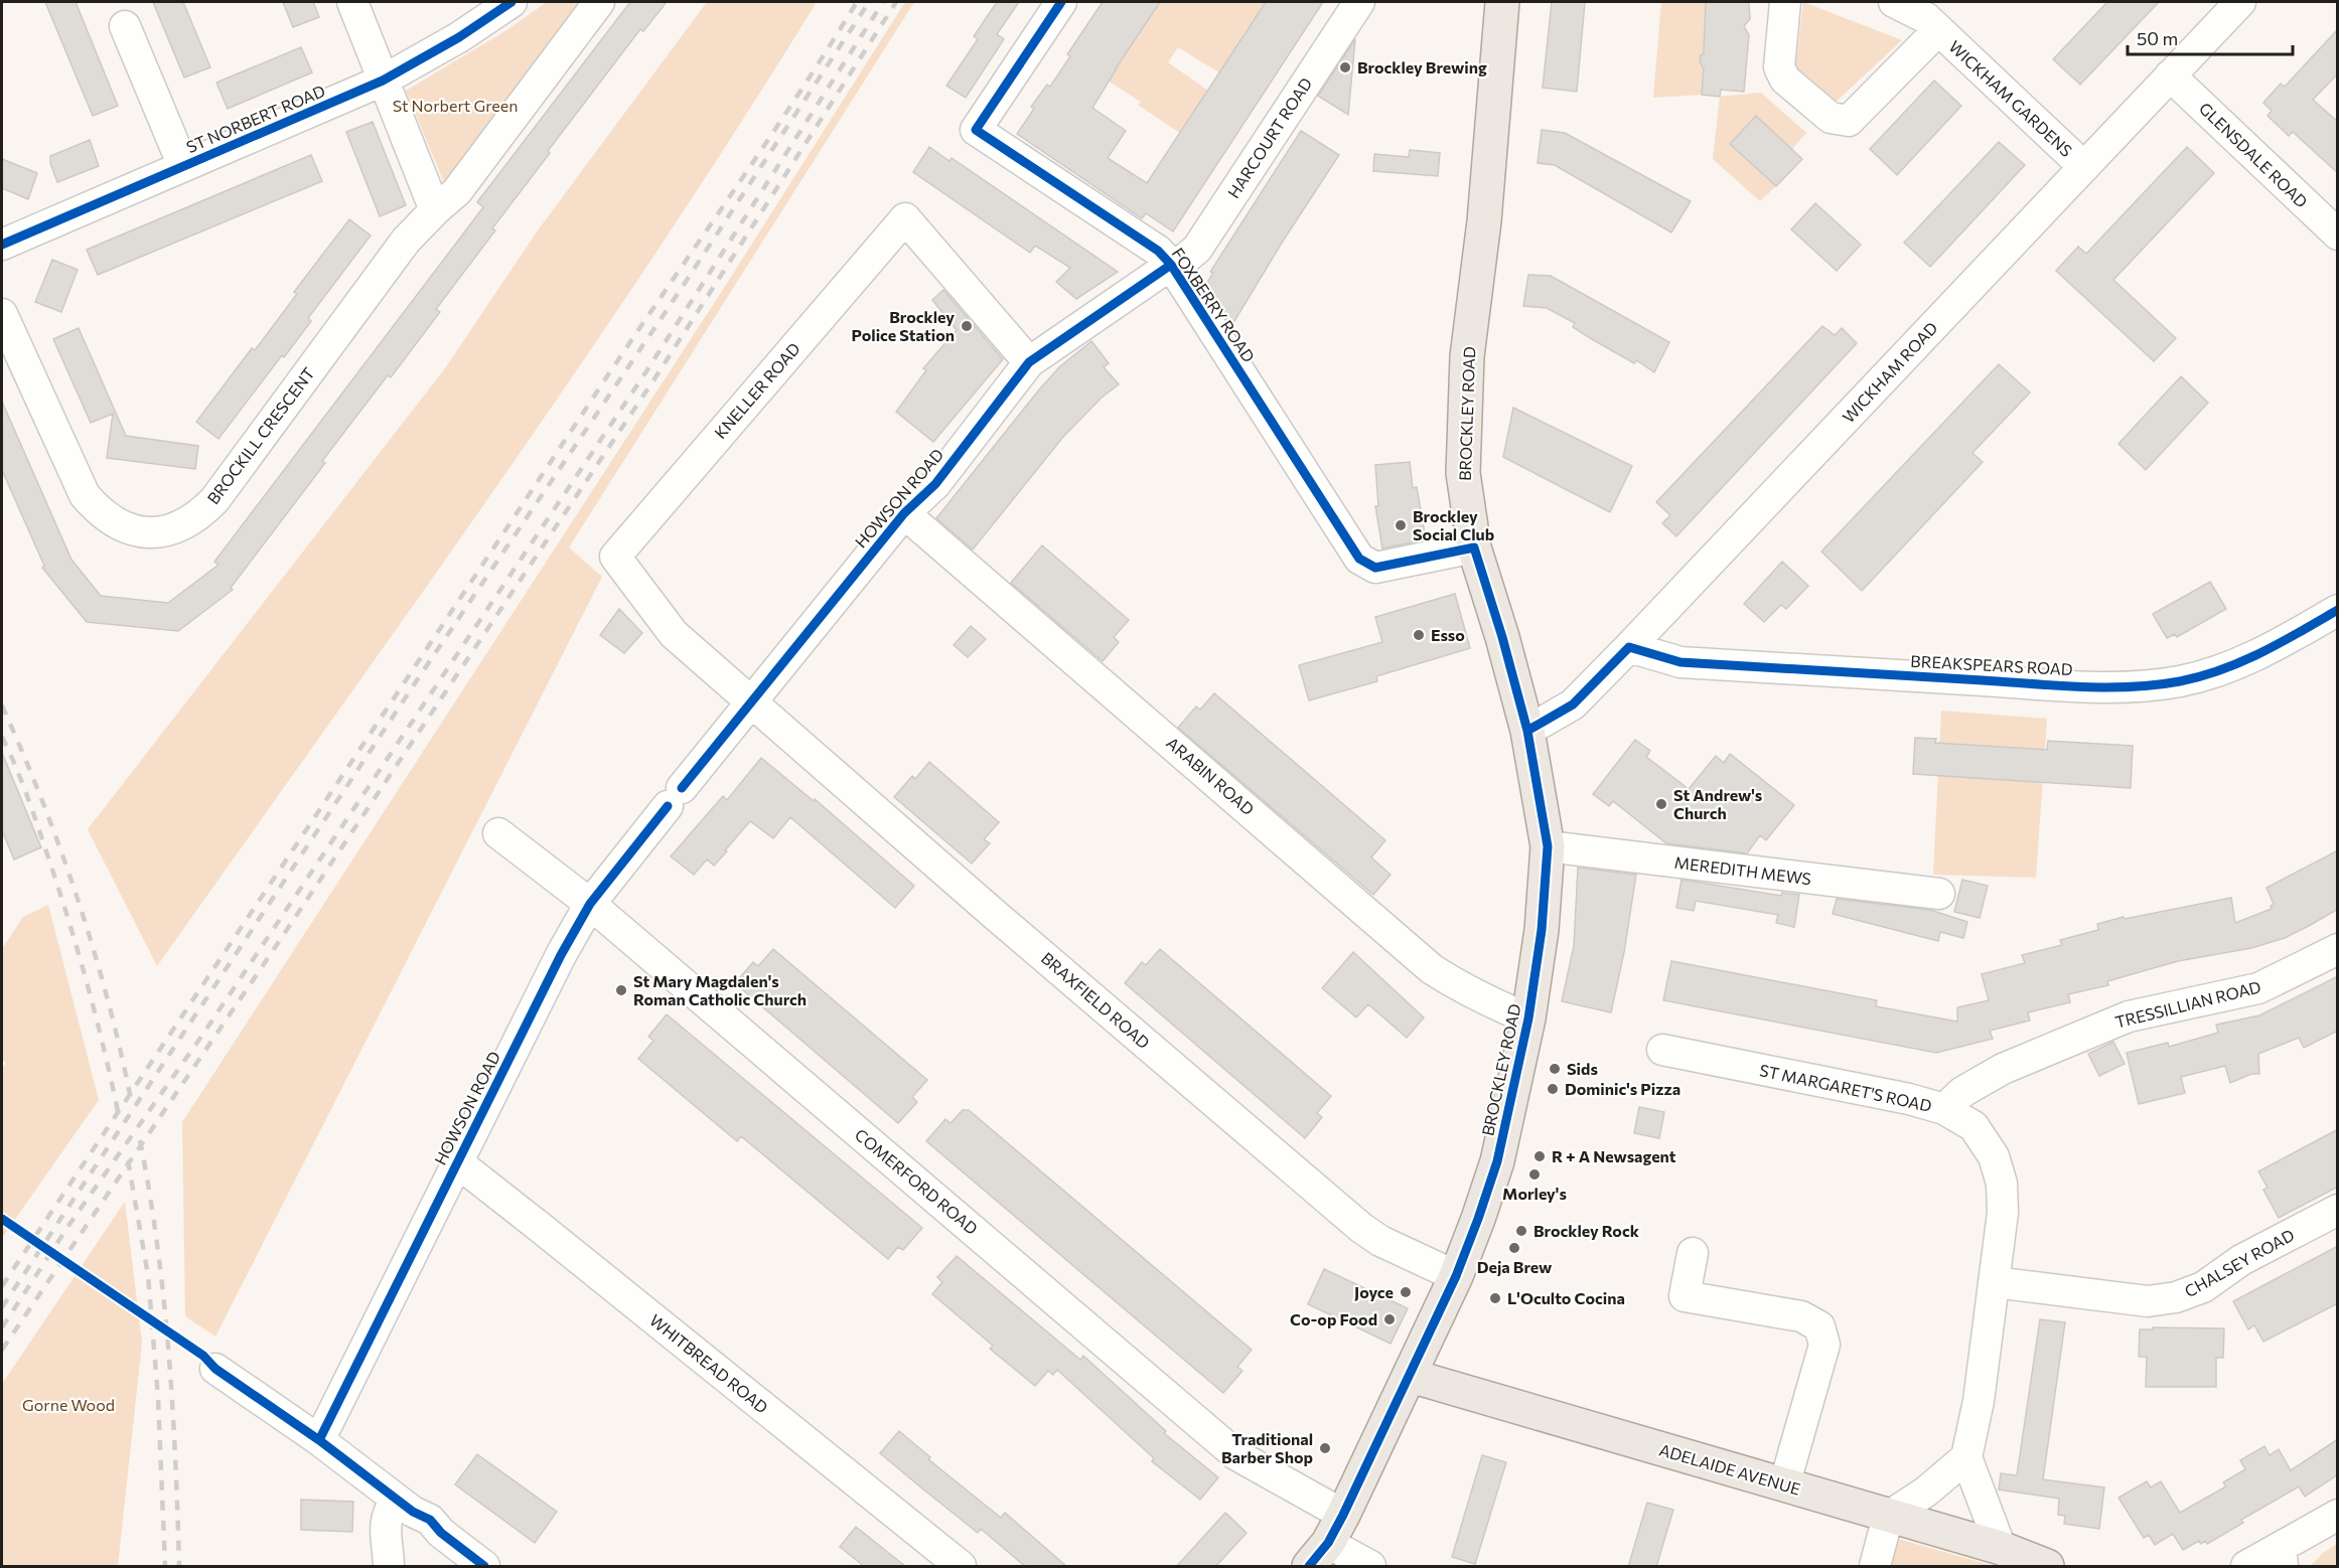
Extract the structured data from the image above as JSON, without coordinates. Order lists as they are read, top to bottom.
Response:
{
  "streets": {
    "main road": ["BROCKLEY ROAD", "ADELAIDE AVENUE"],
    "street": [
      "WICKHAM GARDENS",
      "ST NORBERT ROAD",
      "HARCOURT ROAD",
      "GLENSDALE ROAD",
      "FOXBERRY ROAD",
      "WICKHAM ROAD",
      "KNELLER ROAD",
      "BROCKILL CRESCENT",
      "HOWSON ROAD",
      "BREAKSPEARS ROAD",
      "ARABIN ROAD",
      "MEREDITH MEWS",
      "BRAXFIELD ROAD",
      "TRESSILLIAN ROAD",
      "ST MARGARET'S ROAD",
      "COMERFORD ROAD",
      "CHALSEY ROAD",
      "WHITBREAD ROAD"
    ]
  },
  "crossings": [
    ["WICKHAM GARDENS", "WICKHAM ROAD"],
    ["HARCOURT ROAD", "FOXBERRY ROAD"],
    ["HARCOURT ROAD", "HOWSON ROAD"],
    ["GLENSDALE ROAD", "WICKHAM ROAD"],
    ["FOXBERRY ROAD", "BROCKLEY ROAD"],
    ["FOXBERRY ROAD", "HOWSON ROAD"],
    ["WICKHAM ROAD", "BROCKLEY ROAD"],
    ["WICKHAM ROAD", "BREAKSPEARS ROAD"],
    ["KNELLER ROAD", "HOWSON ROAD"],
    ["KNELLER ROAD", "BRAXFIELD ROAD"],
    ["BROCKLEY ROAD", "ARABIN ROAD"],
    ["BROCKLEY ROAD", "MEREDITH MEWS"],
    ["BROCKLEY ROAD", "BRAXFIELD ROAD"],
    ["BROCKLEY ROAD", "COMERFORD ROAD"],
    ["BROCKLEY ROAD", "ADELAIDE AVENUE"],
    ["HOWSON ROAD", "ARABIN ROAD"],
    ["HOWSON ROAD", "BRAXFIELD ROAD"],
    ["HOWSON ROAD", "COMERFORD ROAD"],
    ["HOWSON ROAD", "WHITBREAD ROAD"],
    ["TRESSILLIAN ROAD", "ST MARGARET'S ROAD"],
    ["ST MARGARET'S ROAD", "CHALSEY ROAD"]
  ],
  "parks": ["St Norbert Green", "Gorne Wood"],
  "places": [
    "Brockley Brewing",
    "Brockley Police Station",
    "Brockley Social Club",
    "Esso",
    "St Andrew's Church",
    "St Mary Magdalen's Roman Catholic Church",
    "Sids",
    "Dominic's Pizza",
    "R + A Newsagent",
    "Morley's",
    "Brockley Rock",
    "Deja Brew",
    "Joyce",
    "L'Oculto Cocina",
    "Co-op Food",
    "Traditional Barber Shop"
  ],
  "scale_bar": "50 m"
}
